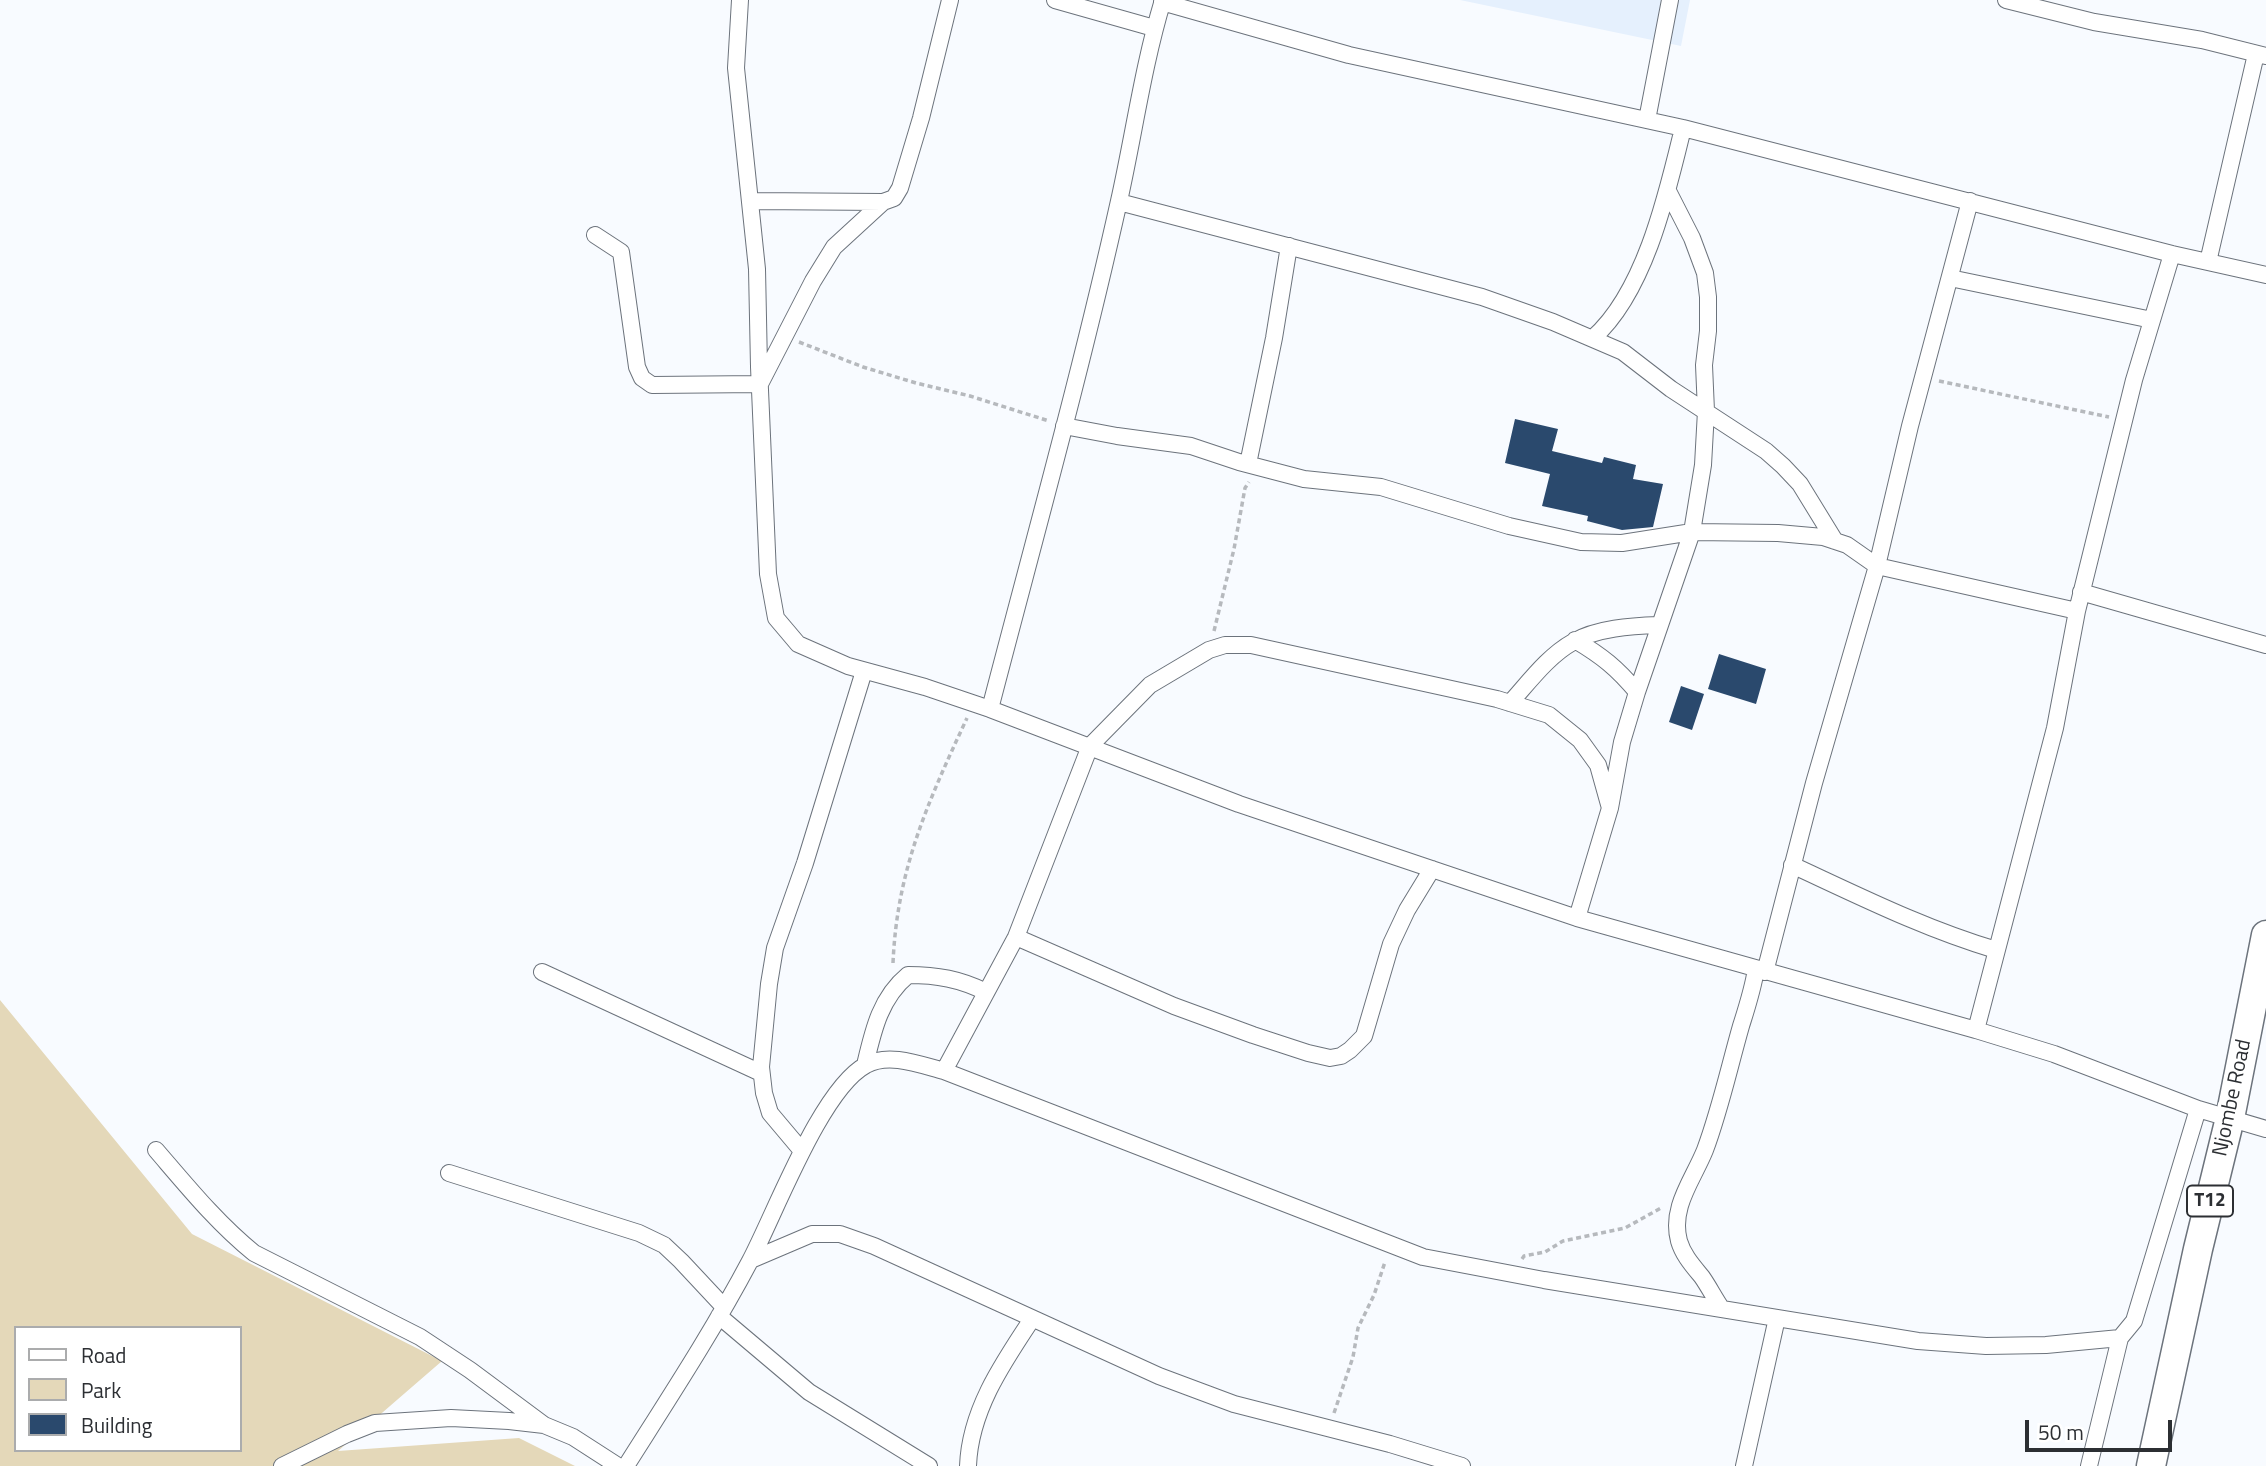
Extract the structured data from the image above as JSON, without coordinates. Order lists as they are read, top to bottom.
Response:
{
  "streets": {
    "highway": ["Njombe Road", "T12"]
  },
  "legend": ["Road", "Park", "Building"],
  "scale_bar": "50 m"
}
